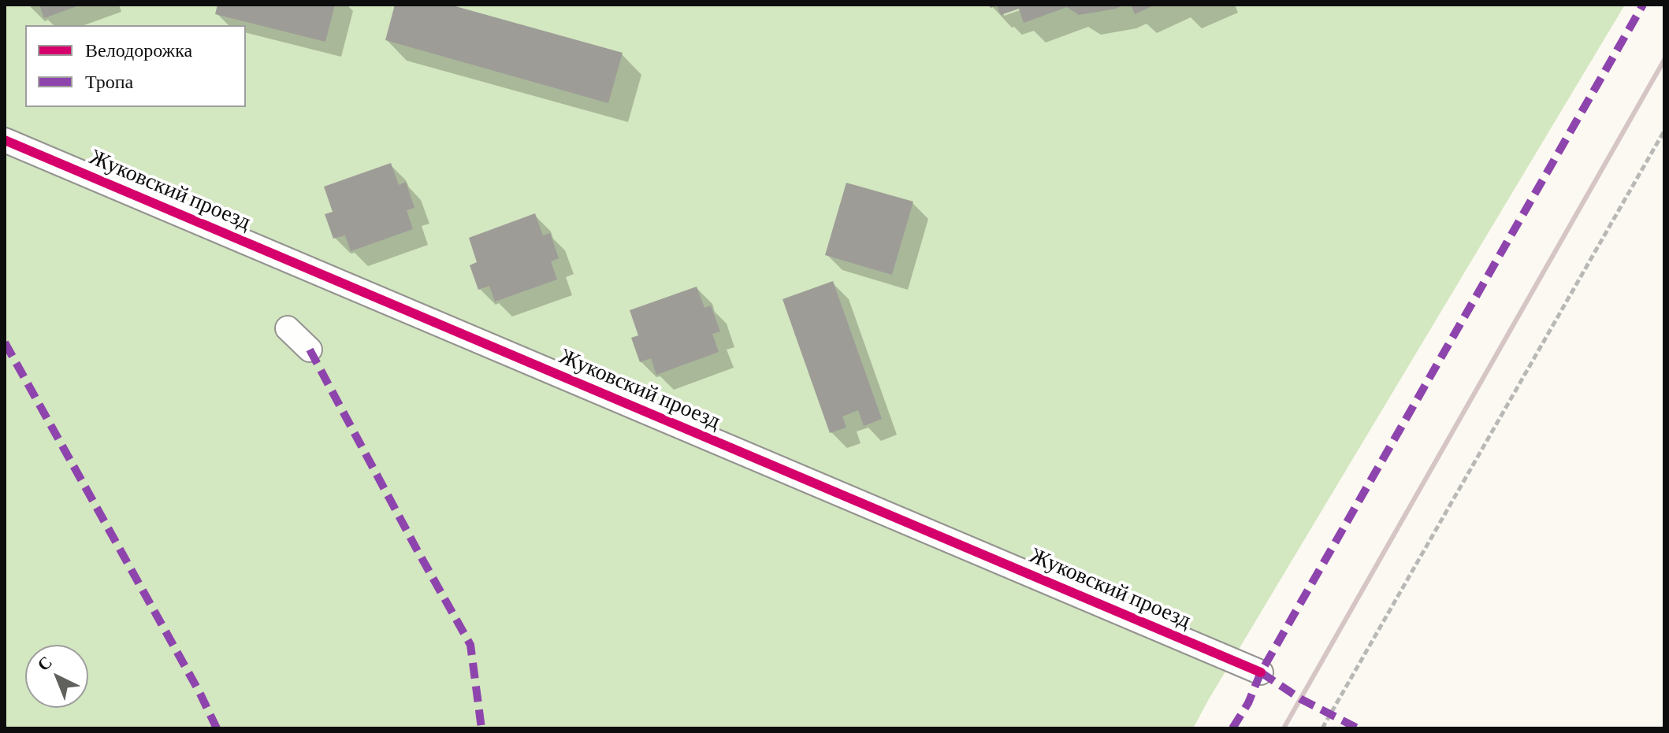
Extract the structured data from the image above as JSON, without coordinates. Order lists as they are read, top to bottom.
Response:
{
  "streets": {
    "street": ["Жуковский проезд"]
  },
  "legend": ["Велодорожка", "Тропа"],
  "north": "top left"
}
